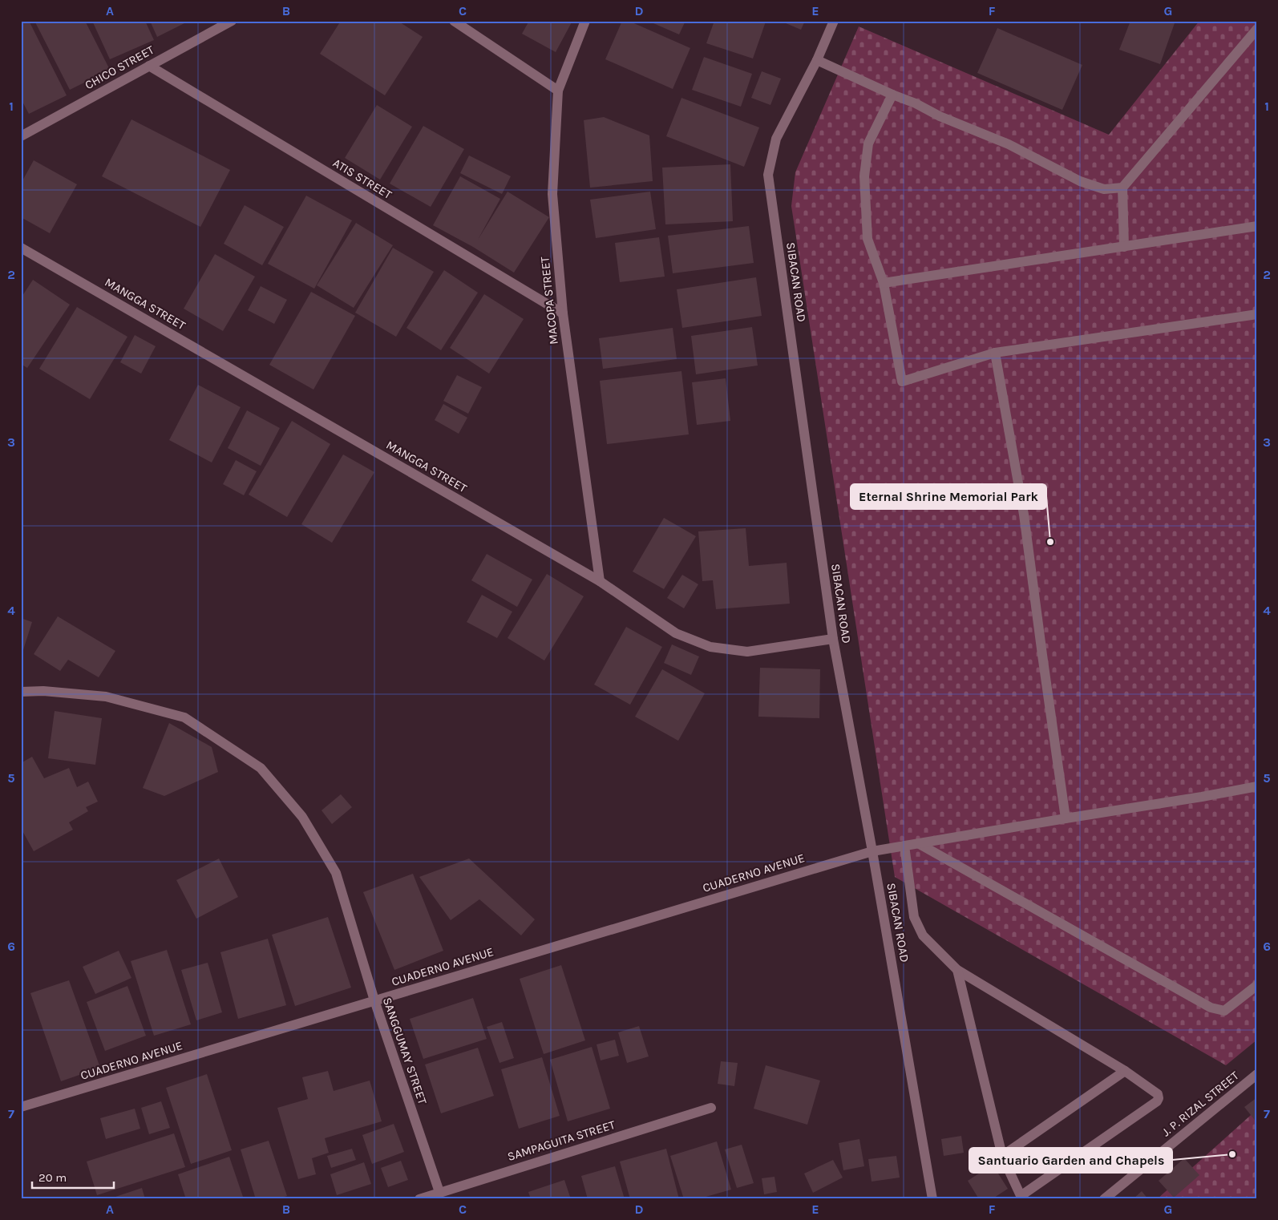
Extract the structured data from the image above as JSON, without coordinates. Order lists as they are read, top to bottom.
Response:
{
  "streets": {
    "street": [
      "CHICO STREET",
      "ATIS STREET",
      "SIBACAN ROAD",
      "MACOPA STREET",
      "MANGGA STREET",
      "CUADERNO AVENUE",
      "SANGGUMAY STREET",
      "J. P. RIZAL STREET",
      "SAMPAGUITA STREET"
    ]
  },
  "crossings": [
    ["CHICO STREET", "ATIS STREET"],
    ["ATIS STREET", "MACOPA STREET"],
    ["SIBACAN ROAD", "MANGGA STREET"],
    ["SIBACAN ROAD", "CUADERNO AVENUE"],
    ["MACOPA STREET", "MANGGA STREET"],
    ["CUADERNO AVENUE", "SANGGUMAY STREET"],
    ["SANGGUMAY STREET", "SAMPAGUITA STREET"]
  ],
  "places": ["Eternal Shrine Memorial Park", "Santuario Garden and Chapels"],
  "scale_bar": "20 m",
  "grid": {
    "columns": [
      "A",
      "B",
      "C",
      "D",
      "E",
      "F",
      "G"
    ],
    "rows": [
      "1",
      "2",
      "3",
      "4",
      "5",
      "6",
      "7"
    ]
  }
}
